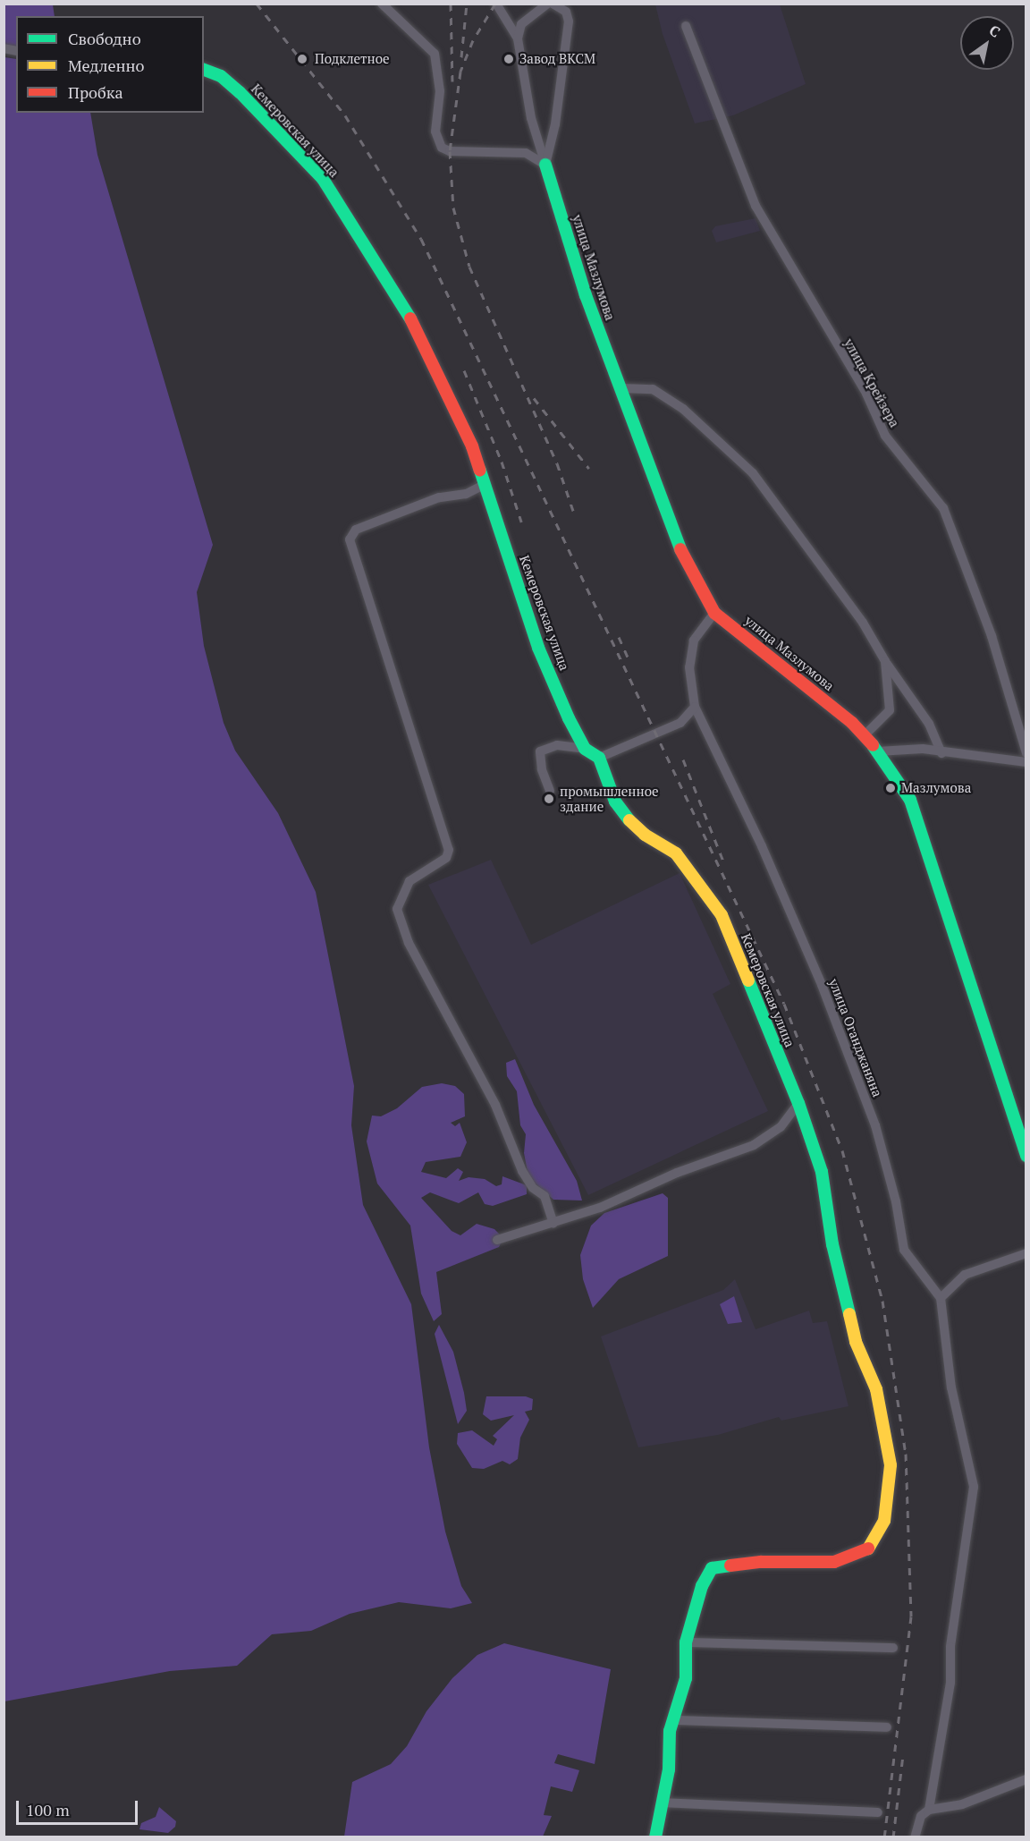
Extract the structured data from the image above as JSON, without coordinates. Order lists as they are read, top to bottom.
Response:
{
  "streets": {
    "street": [
      "Кемеровская улица",
      "улица Мазлумова",
      "улица Крейзера",
      "улица Оганджаняна"
    ]
  },
  "crossings": [
    ["улица Мазлумова", "улица Оганджаняна"]
  ],
  "places": [
    "Подклетное",
    "Завод ВКСМ",
    "Мазлумова",
    "промышленное здание"
  ],
  "legend": ["Свободно", "Медленно", "Пробка"],
  "scale_bar": "100 m",
  "north": "top right"
}
